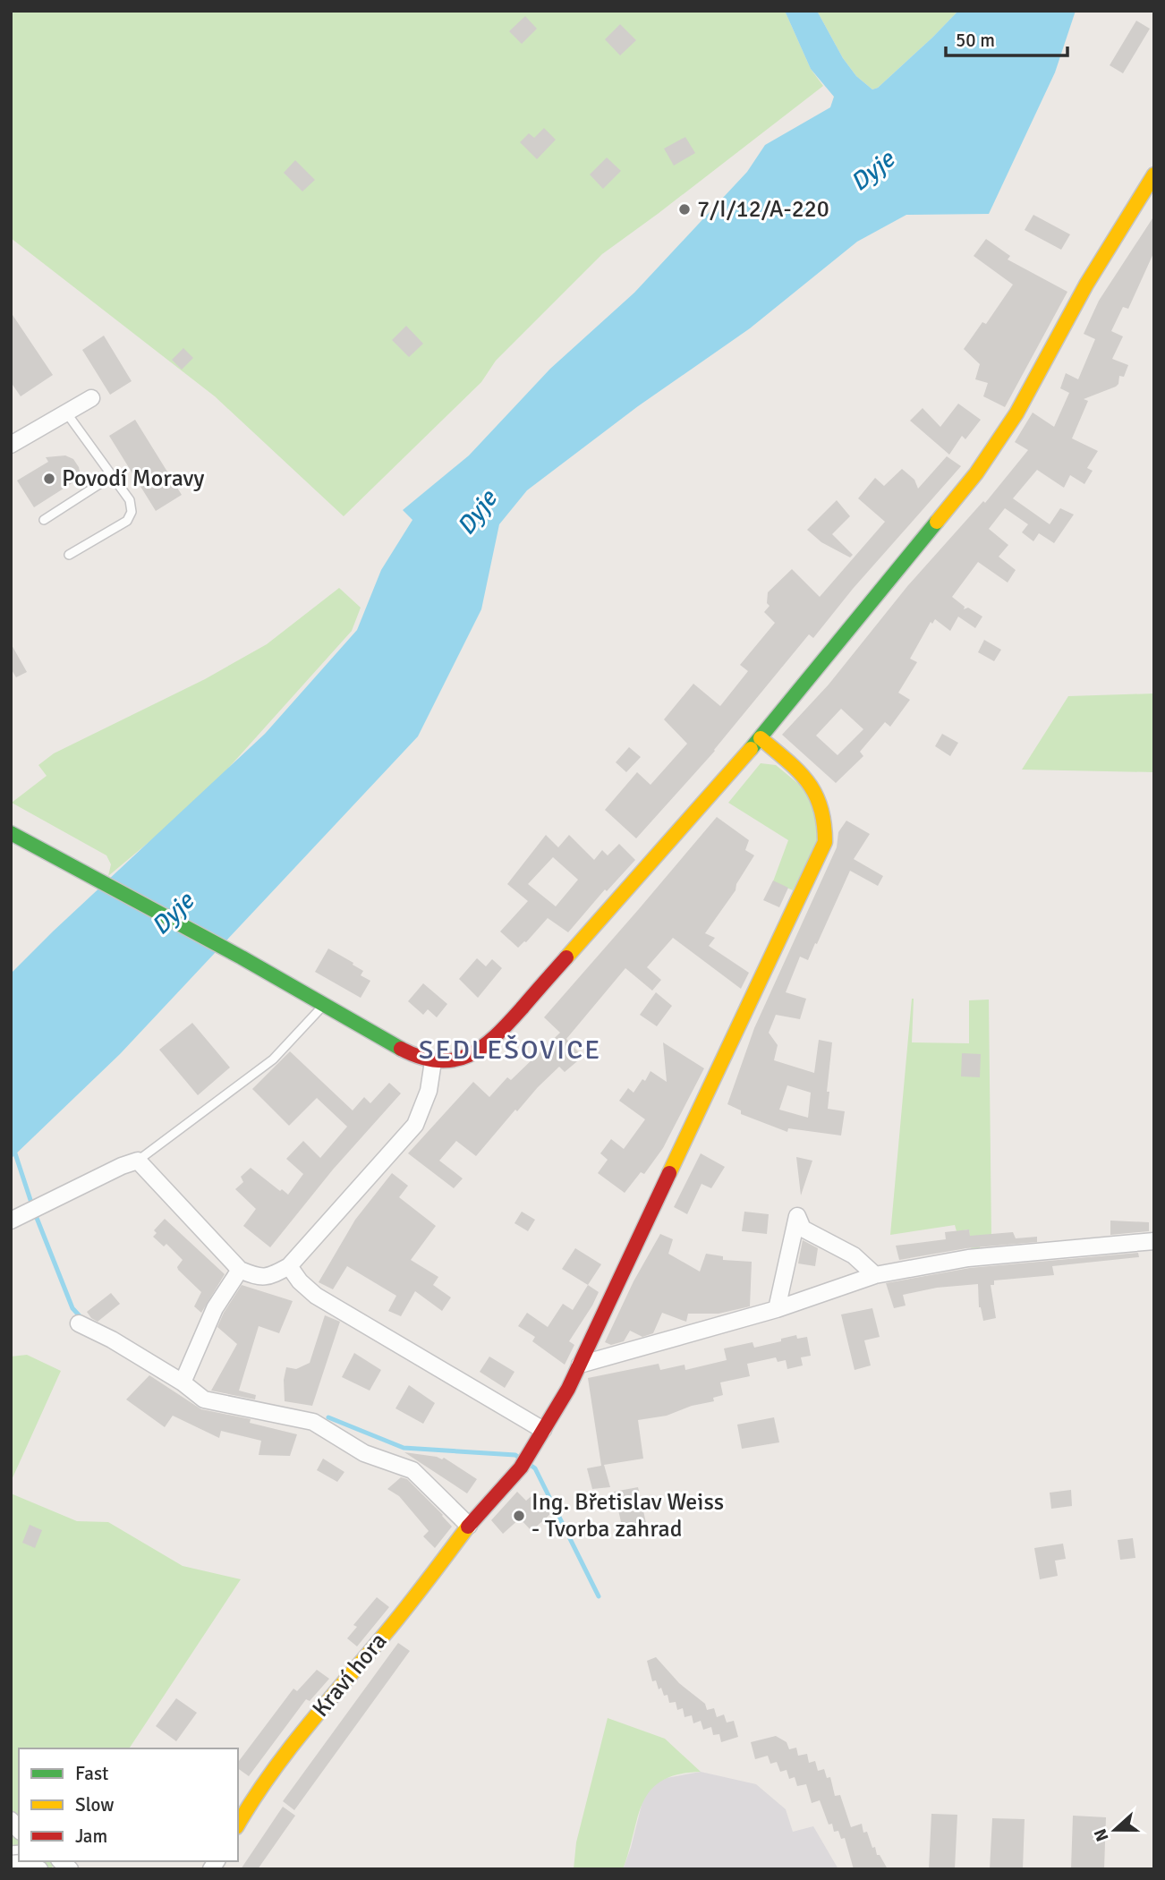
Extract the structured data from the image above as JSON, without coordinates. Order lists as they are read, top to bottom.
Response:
{
  "streets": {
    "street": ["Kraví hora"]
  },
  "districts": ["SEDLEŠOVICE"],
  "water": ["Dyje"],
  "places": ["7/I/12/A-220", "Povodí Moravy", "Ing. Břetislav Weiss - Tvorba zahrad"],
  "legend": ["Fast", "Slow", "Jam"],
  "scale_bar": "50 m",
  "north": "left"
}
